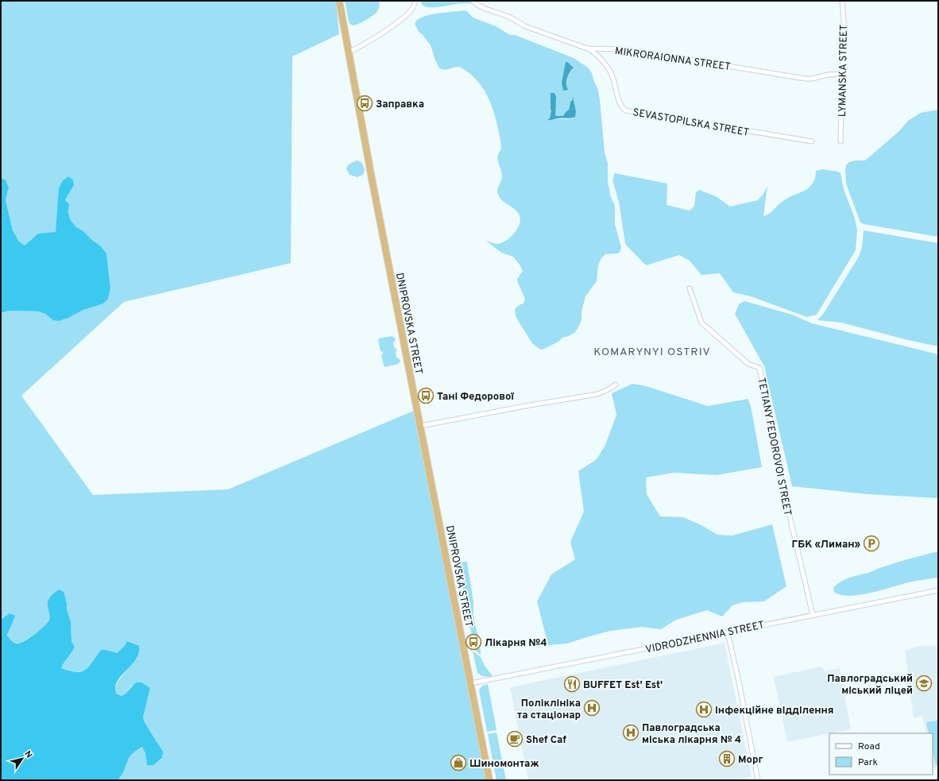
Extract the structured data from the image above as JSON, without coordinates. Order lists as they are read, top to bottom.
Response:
{
  "streets": {
    "highway": ["DNIPROVSKA STREET"],
    "street": [
      "MIKRORAIONNA STREET",
      "LYMANSKA STREET",
      "SEVASTOPILSKA STREET",
      "TETIANY FEDOROVOI STREET",
      "VIDRODZHENNIA STREET"
    ]
  },
  "crossings": [
    ["MIKRORAIONNA STREET", "LYMANSKA STREET"],
    ["MIKRORAIONNA STREET", "SEVASTOPILSKA STREET"],
    ["DNIPROVSKA STREET", "VIDRODZHENNIA STREET"],
    ["TETIANY FEDOROVOI STREET", "VIDRODZHENNIA STREET"]
  ],
  "districts": ["KOMARYNYI OSTRIV"],
  "places": {
    "bus stop": ["Заправка", "Тані Федорової", "Лікарня №4"],
    "parking": ["ГБК «Лиман»"],
    "school or university": ["Павлоградський міський ліцей"],
    "restaurant": ["BUFFET Est' Est'"],
    "hospital": ["Поліклініка та стаціонар", "Інфекційне відділення", "Павлоградська міська лікарня № 4"],
    "cafe": ["Shef Caf"],
    "building": ["Морг"],
    "shop": ["Шиномонтаж"]
  },
  "legend": ["Road", "Park"],
  "north": "top right"
}
